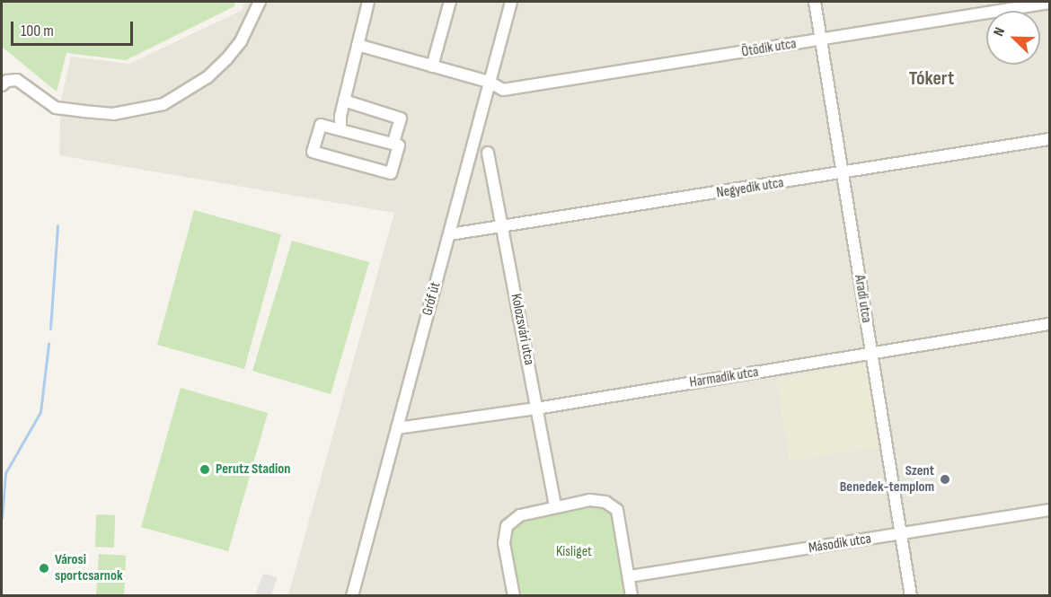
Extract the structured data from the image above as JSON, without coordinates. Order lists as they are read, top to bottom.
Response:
{
  "streets": {
    "street": [
      "Ötödik utca",
      "Negyedik utca",
      "Gróf út",
      "Aradi utca",
      "Kolozsvári utca",
      "Harmadik utca",
      "Második utca"
    ]
  },
  "crossings": [
    ["Ötödik utca", "Gróf út"],
    ["Ötödik utca", "Aradi utca"],
    ["Negyedik utca", "Gróf út"],
    ["Negyedik utca", "Aradi utca"],
    ["Negyedik utca", "Kolozsvári utca"],
    ["Gróf út", "Harmadik utca"],
    ["Aradi utca", "Harmadik utca"],
    ["Aradi utca", "Második utca"],
    ["Kolozsvári utca", "Harmadik utca"]
  ],
  "districts": ["Tókert"],
  "parks": ["Kisliget"],
  "places": ["Perutz Stadion", "Szent Benedek-templom", "Városi sportcsarnok"],
  "scale_bar": "100 m",
  "north": "top left"
}
